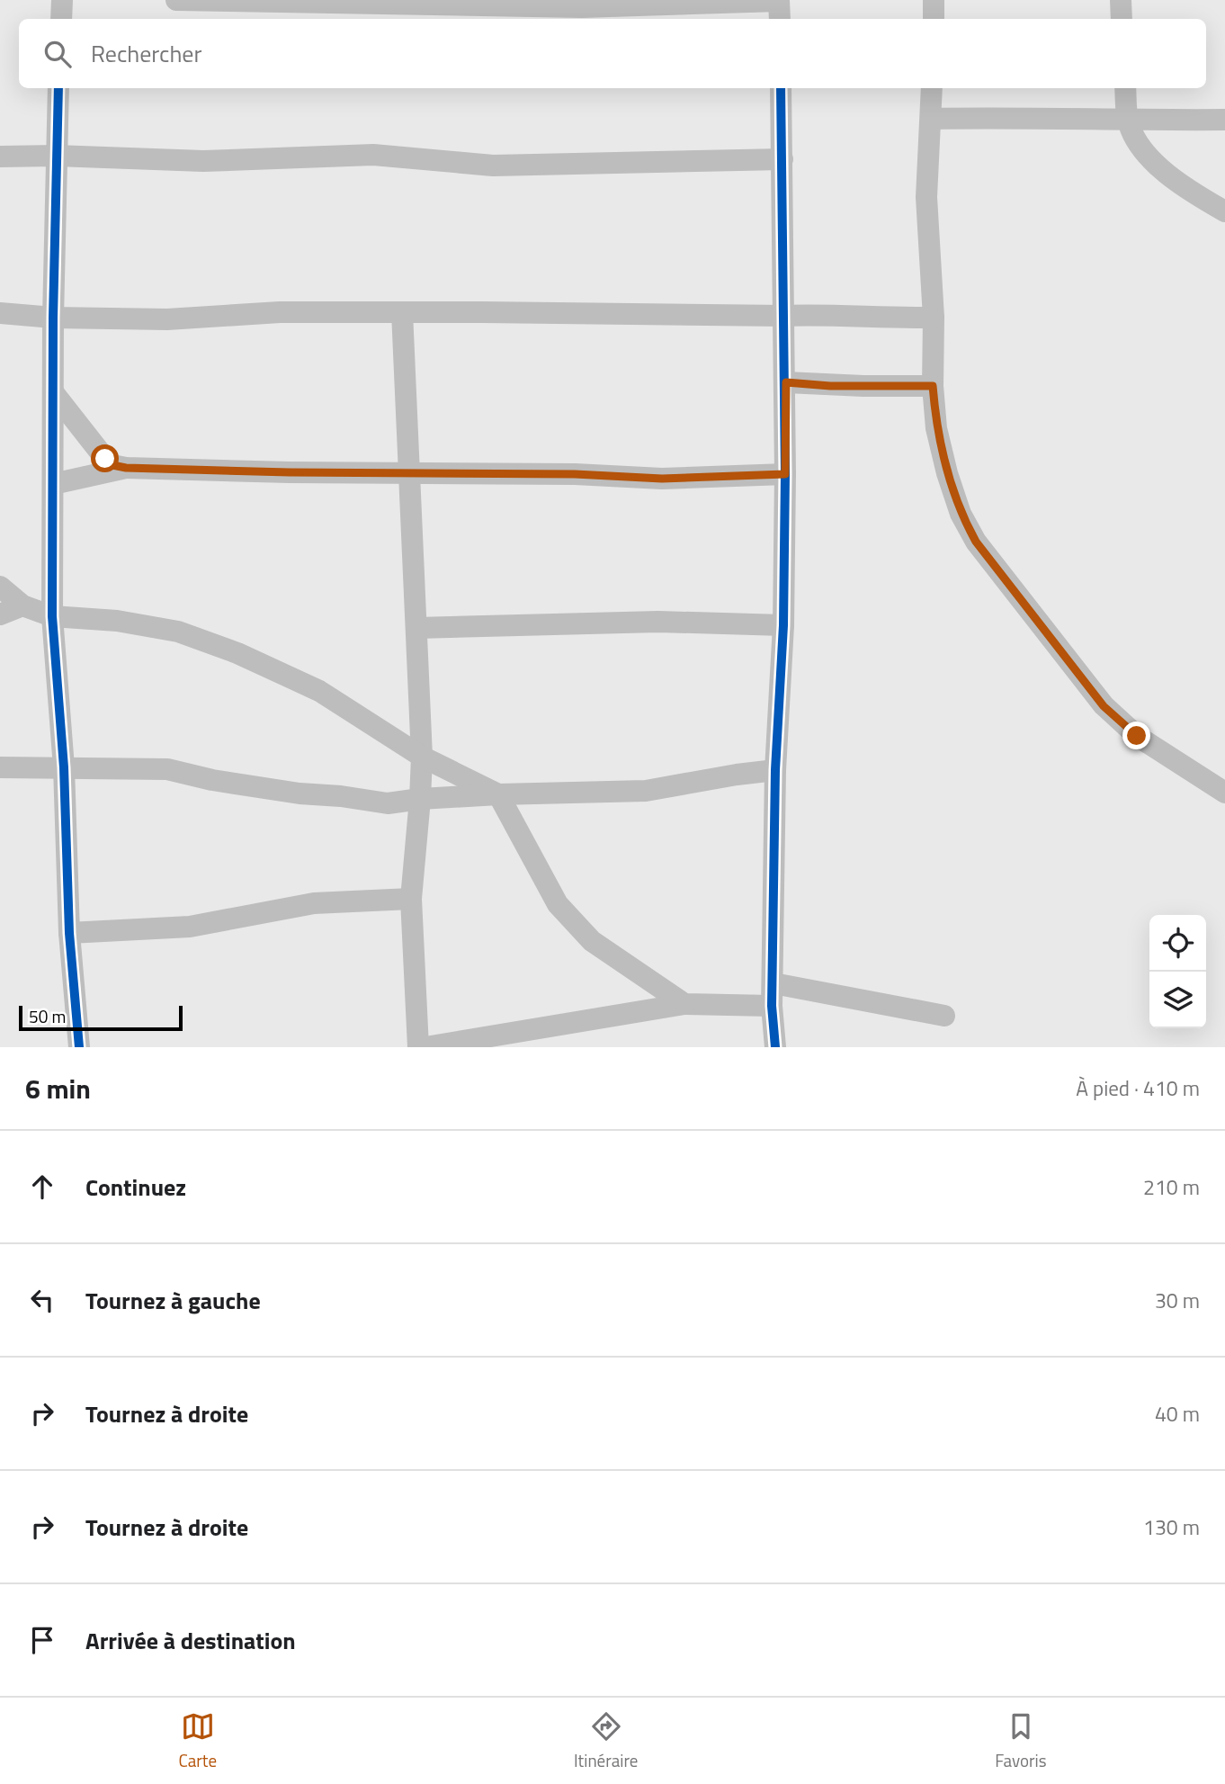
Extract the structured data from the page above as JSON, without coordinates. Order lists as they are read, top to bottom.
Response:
{
  "scale_bar": "50 m",
  "page": {
    "search": "Rechercher",
    "scale": "50 m",
    "heading": ["6 min", "À pied · 410 m"],
    "list": [
      ["Continuez", "210 m"],
      ["Tournez à gauche", "30 m"],
      ["Tournez à droite", "40 m"],
      ["Tournez à droite", "130 m"],
      "Arrivée à destination"
    ],
    "nav": ["Carte", "Itinéraire", "Favoris"]
  }
}
